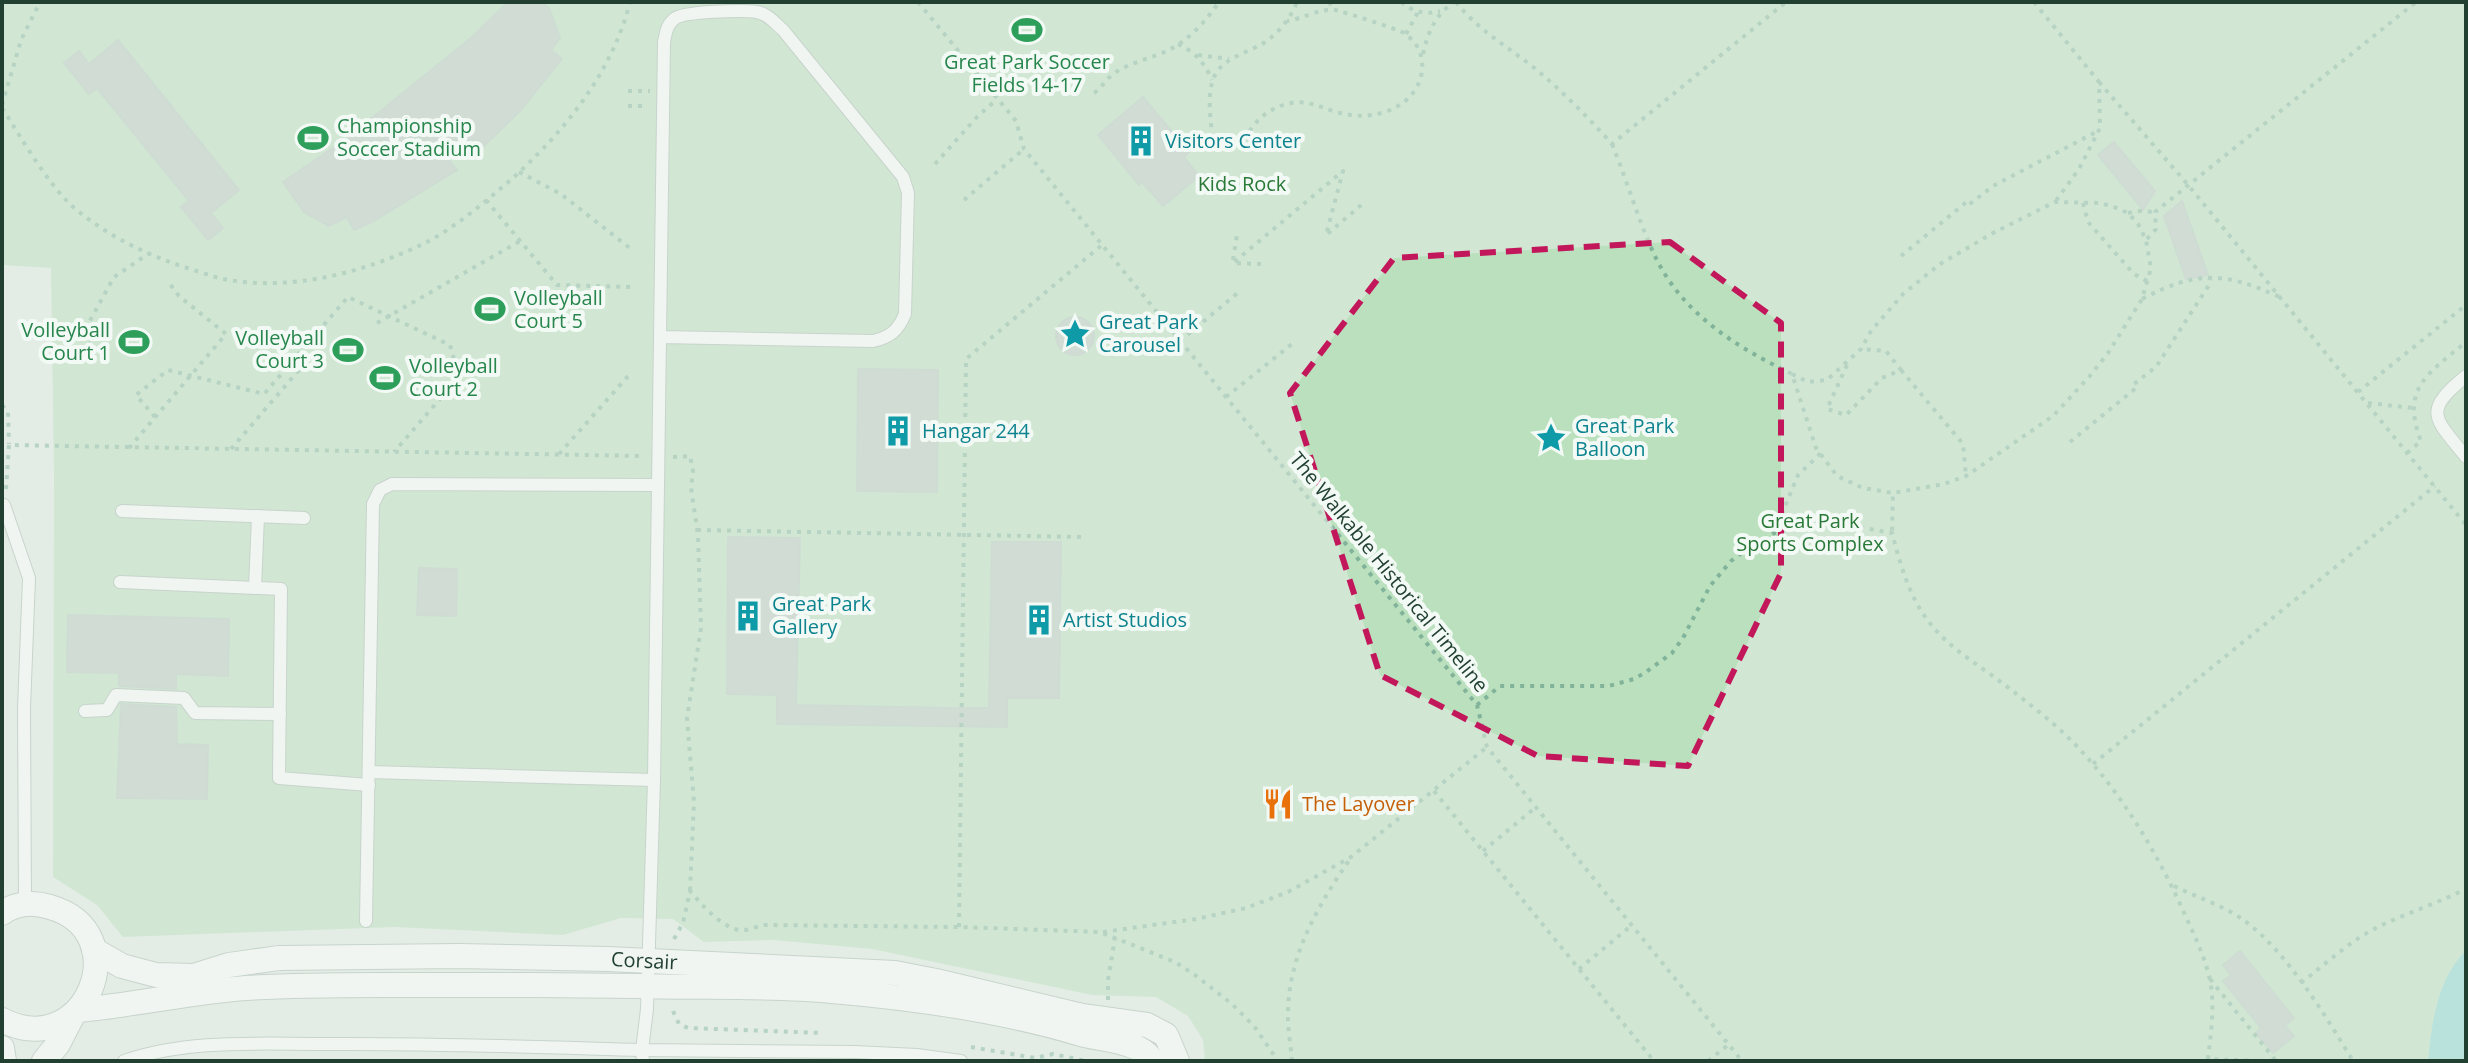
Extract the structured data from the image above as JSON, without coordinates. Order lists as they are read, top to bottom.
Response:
{
  "streets": {
    "street": ["Corsair"],
    "path": ["The Walkable Historical Timeline"]
  },
  "parks": ["Kids Rock", "Great Park Sports Complex"],
  "places": {
    "sports": [
      "Great Park Soccer Fields 14-17",
      "Championship Soccer Stadium",
      "Volleyball Court 5",
      "Volleyball Court 1",
      "Volleyball Court 3",
      "Volleyball Court 2"
    ],
    "building": [
      "Visitors Center",
      "Hangar 244",
      "Great Park Gallery",
      "Artist Studios"
    ],
    "place": ["Great Park Carousel", "Great Park Balloon"],
    "restaurant": ["The Layover"]
  }
}
